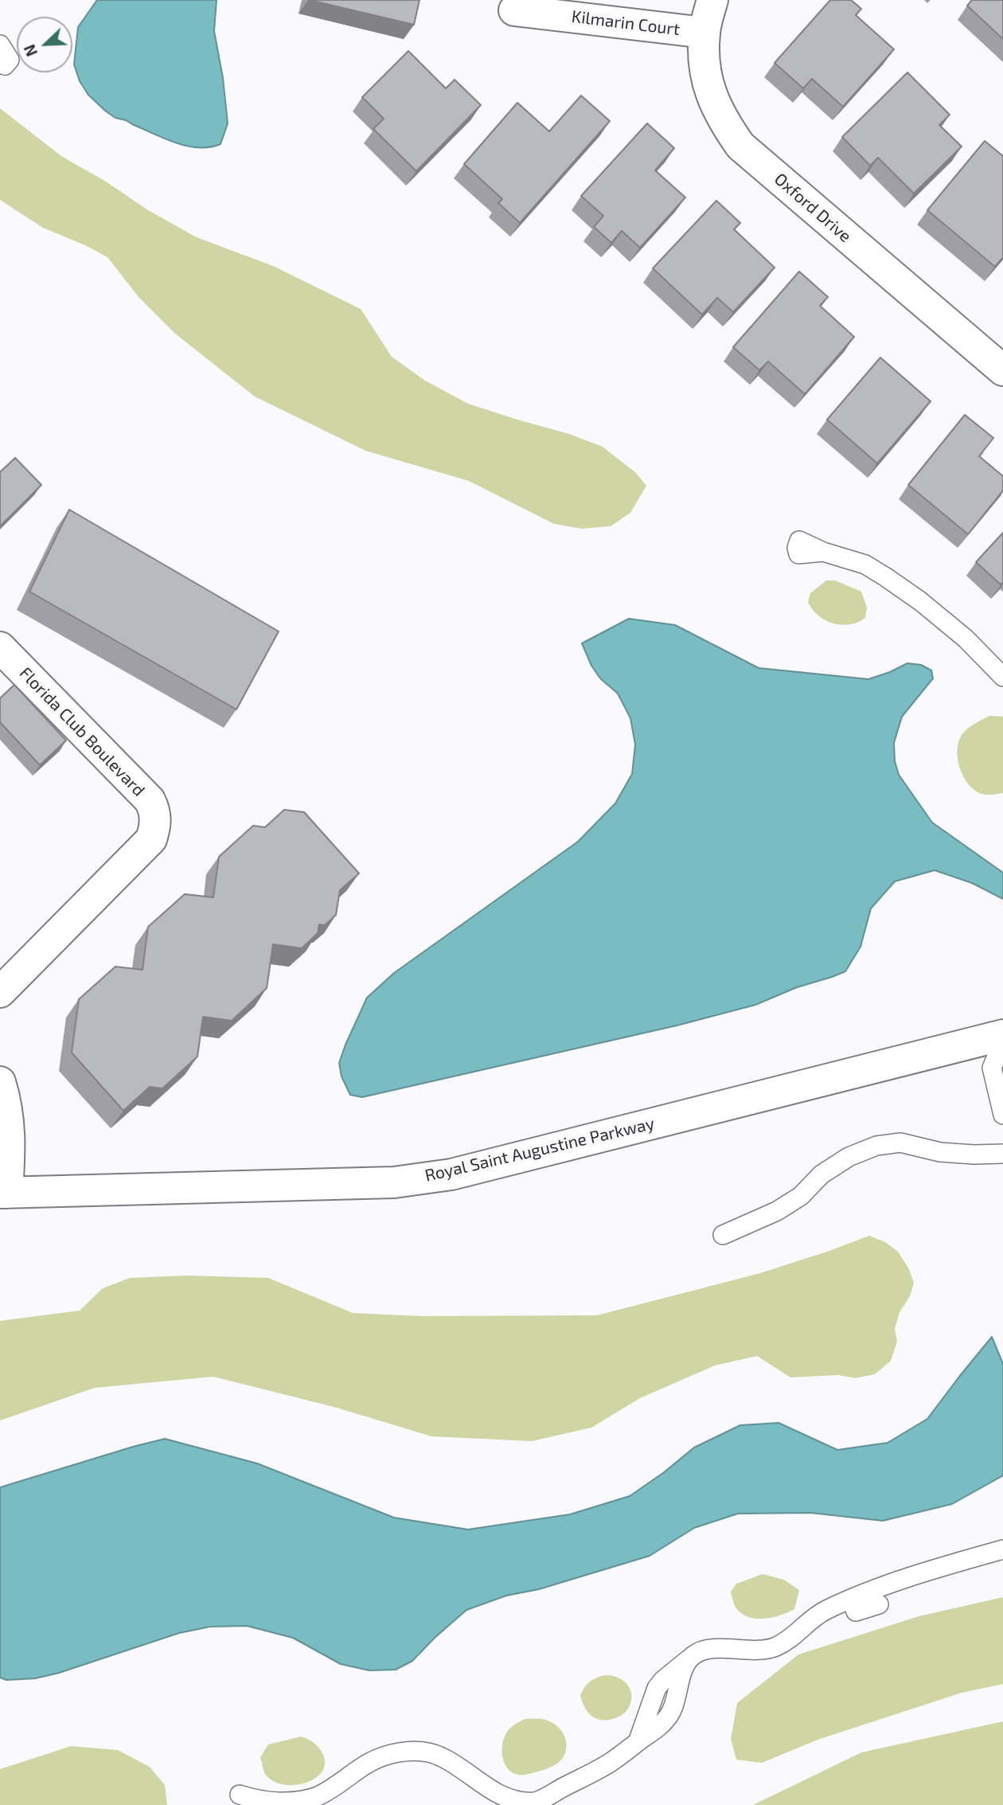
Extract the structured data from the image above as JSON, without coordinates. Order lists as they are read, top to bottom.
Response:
{
  "streets": {
    "street": [
      "Kilmarin Court",
      "Oxford Drive",
      "Florida Club Boulevard",
      "Royal Saint Augustine Parkway"
    ]
  },
  "crossings": [
    ["Kilmarin Court", "Oxford Drive"]
  ],
  "north": "bottom left"
}
